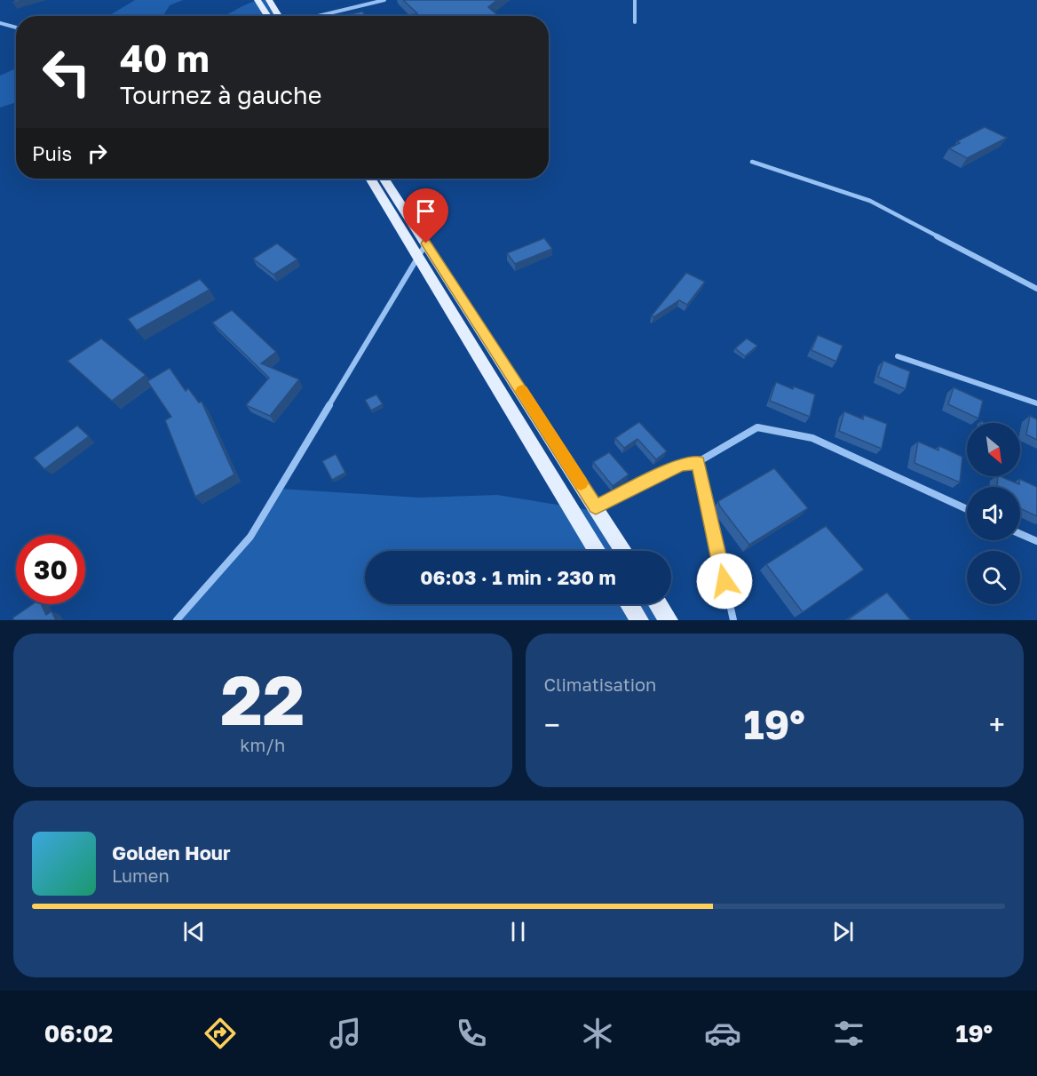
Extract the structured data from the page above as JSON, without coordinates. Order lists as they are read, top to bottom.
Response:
{
  "north": "bottom right",
  "page": {
    "turn": ["40 m", "Tournez à gauche"],
    "then": "Puis",
    "limit": "30",
    "trip": "06:03 · 1 min · 230 m",
    "tile": [
      ["22", "km/h"],
      "Climatisation"
    ],
    "heat": ["−", "19°", "+"],
    "song": ["Golden Hour", "Lumen"],
    "tabs": ["06:02", "19°"]
  }
}
